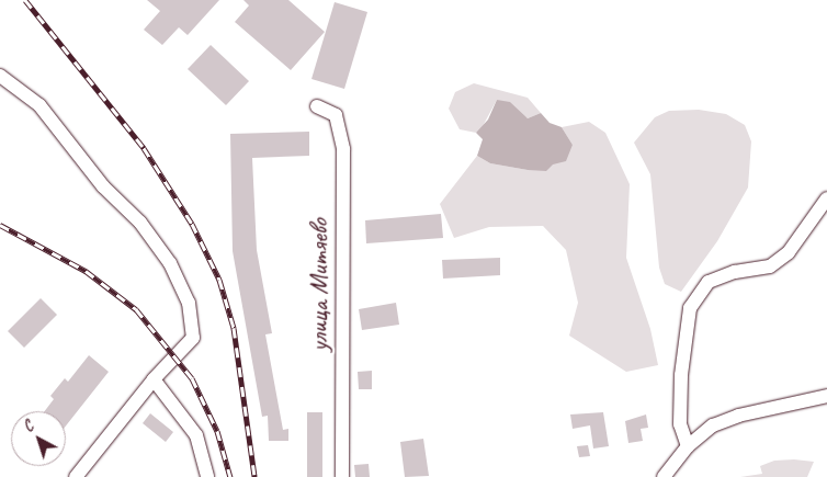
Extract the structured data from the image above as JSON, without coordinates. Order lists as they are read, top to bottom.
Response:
{
  "streets": {
    "street": ["улица Митяево"]
  },
  "north": "top left"
}
